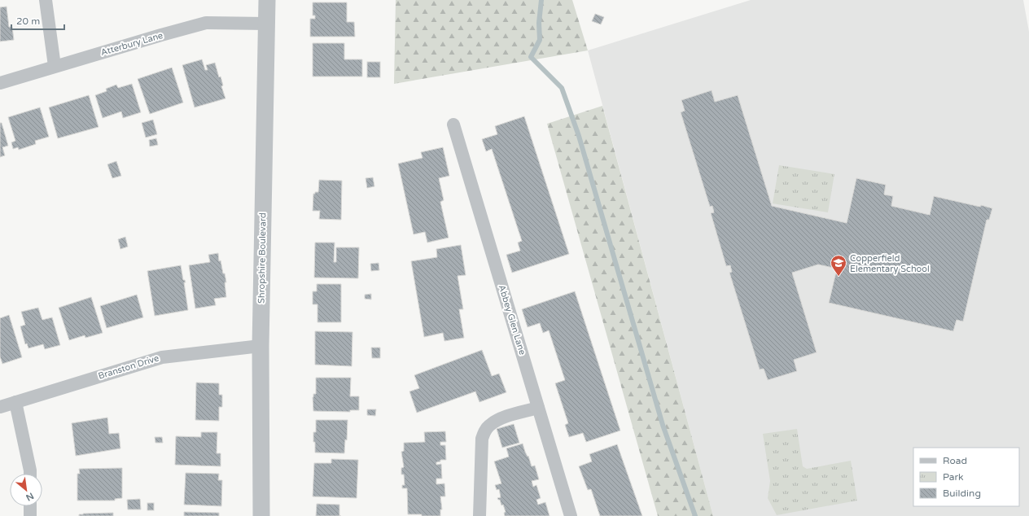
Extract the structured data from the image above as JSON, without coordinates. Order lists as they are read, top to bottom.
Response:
{
  "streets": {
    "street": [
      "Atterbury Lane",
      "Shropshire Boulevard",
      "Abbey Glen Lane",
      "Branston Drive"
    ]
  },
  "crossings": [
    ["Atterbury Lane", "Shropshire Boulevard"],
    ["Shropshire Boulevard", "Branston Drive"]
  ],
  "places": {
    "school or university": ["Copperfield Elementary School"]
  },
  "legend": ["Road", "Park", "Building"],
  "scale_bar": "20 m",
  "north": "bottom right"
}
